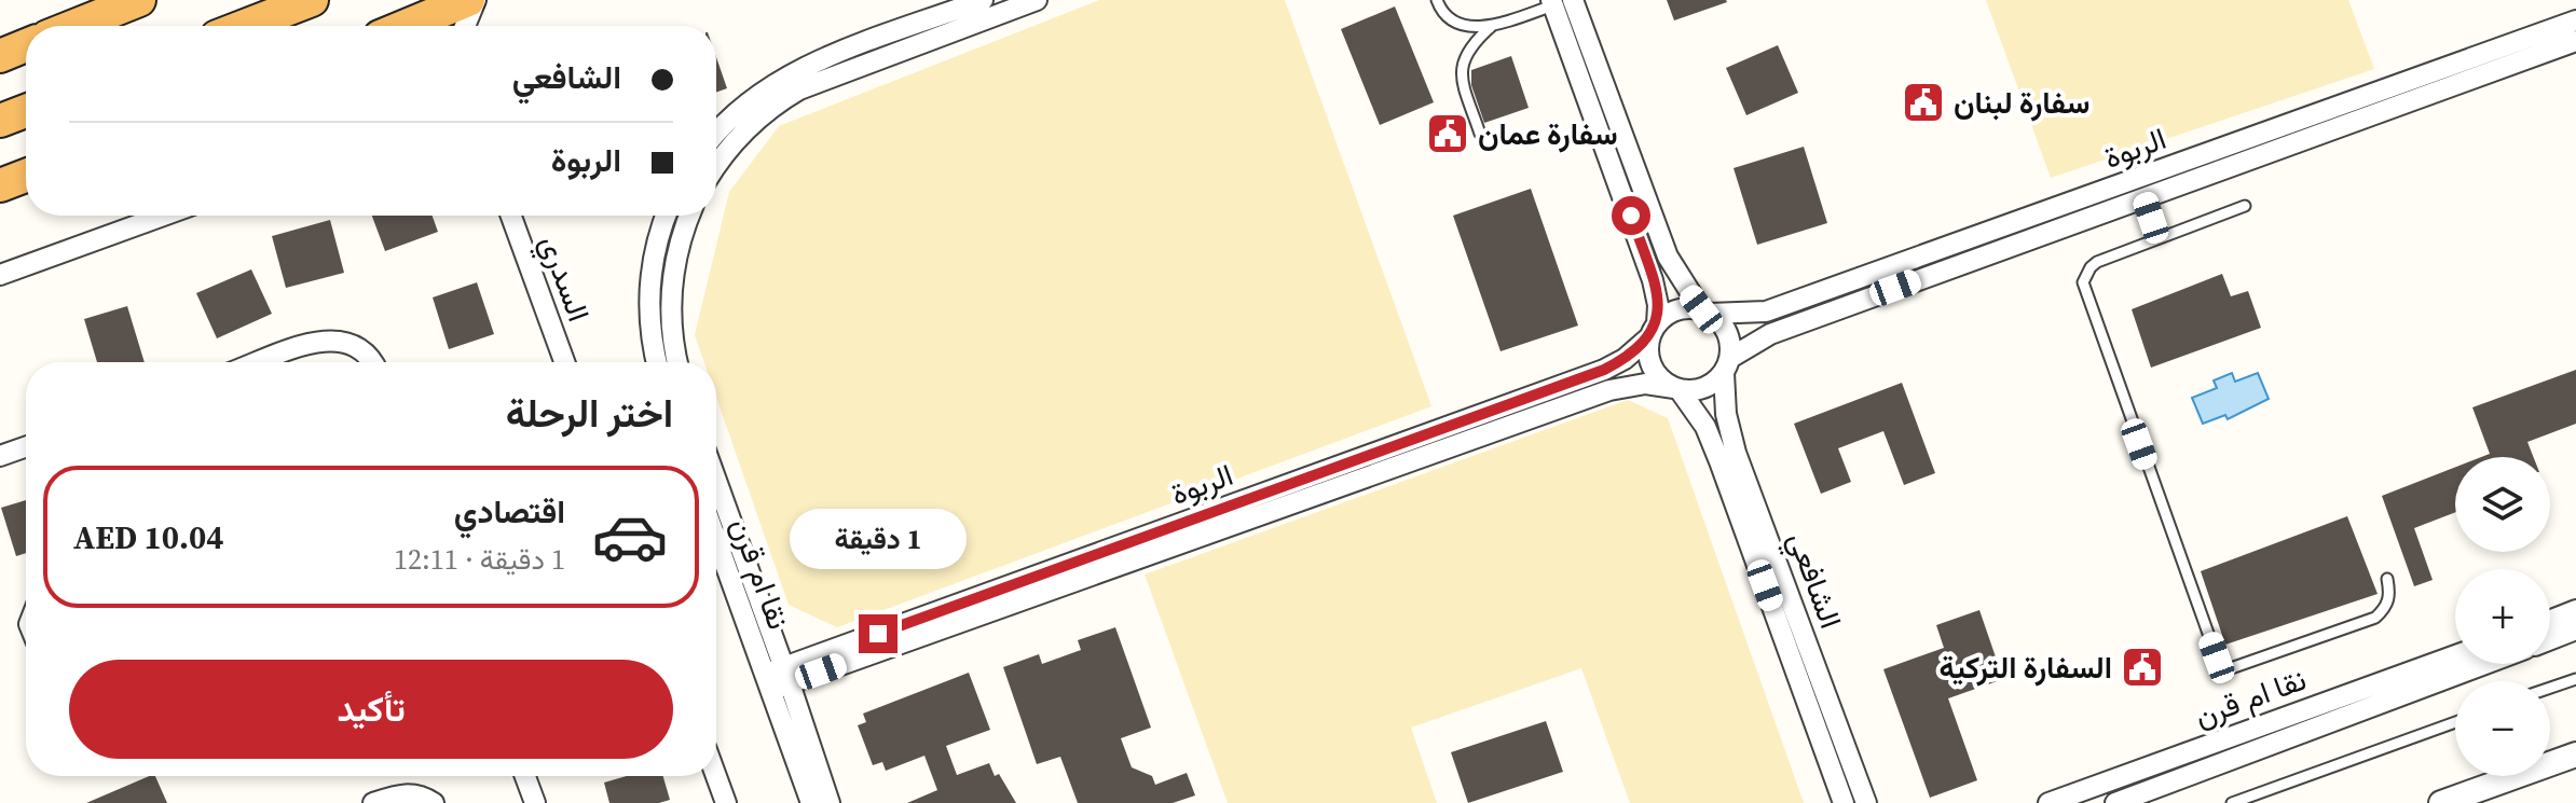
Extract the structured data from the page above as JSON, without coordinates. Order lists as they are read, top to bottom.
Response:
{
  "streets": {
    "street": [
      "الربوة",
      "السدري",
      "نقا ام قرن",
      "الشافعي"
    ]
  },
  "crossings": [
    ["الربوة", "نقا ام قرن"],
    ["الربوة", "الشافعي"]
  ],
  "places": {
    "public building": ["سفارة لبنان", "سفارة عمان", "السفارة التركية"]
  },
  "page": {
    "banner": ["الشافعي", "الربوة"],
    "heading": "اختر الرحلة",
    "map_buttons": ["+", "−"],
    "list": [
      {
        "name": "اقتصادي",
        "note": "1 دقيقة · 12:11",
        "value": "AED 10.04"
      }
    ],
    "bubble": "1 دقيقة",
    "buttons": "تأكيد"
  }
}
